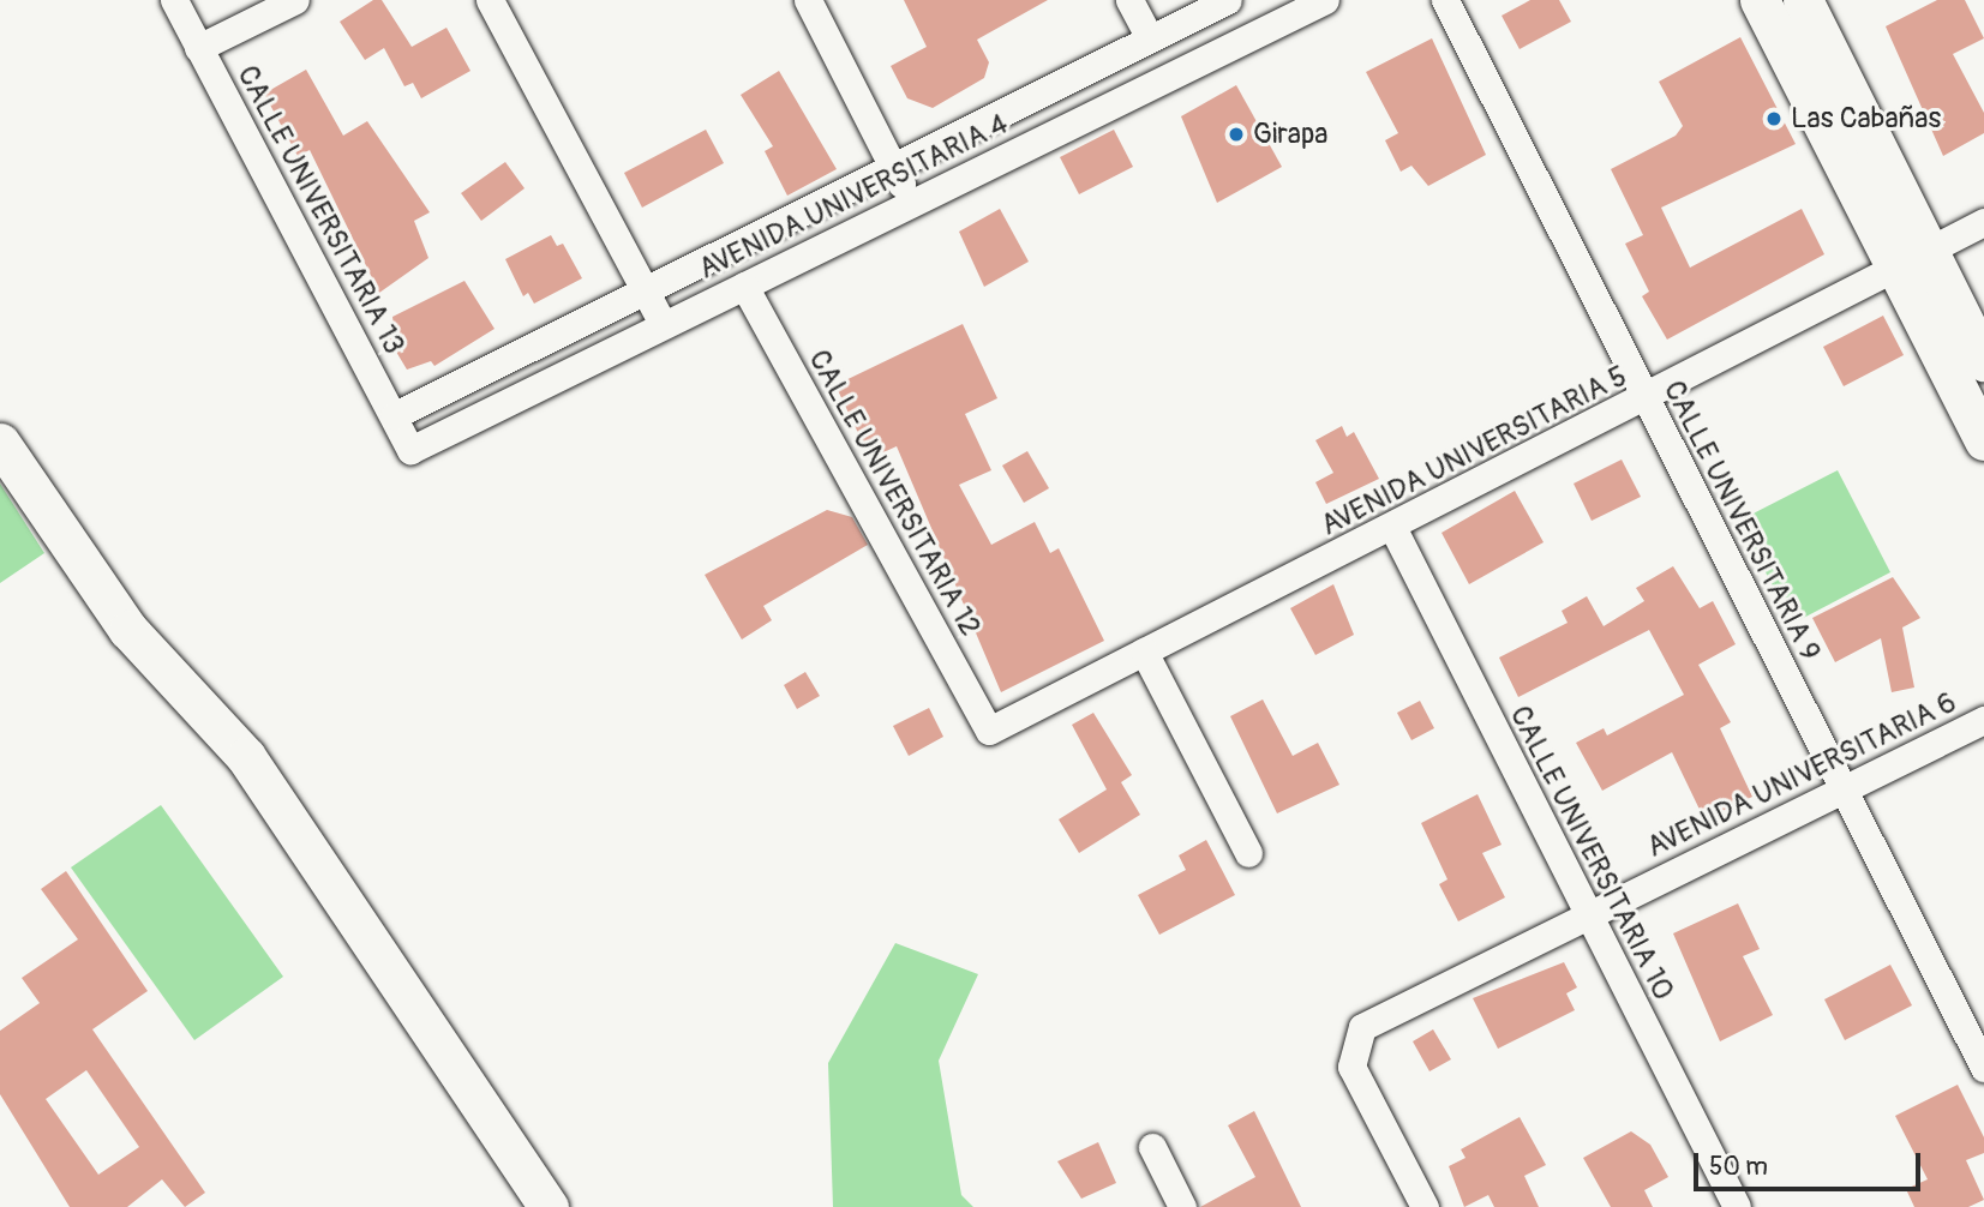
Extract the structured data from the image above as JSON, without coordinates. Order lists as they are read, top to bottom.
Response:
{
  "streets": {
    "street": [
      "AVENIDA UNIVERSITARIA 4",
      "CALLE UNIVERSITARIA 13",
      "AVENIDA UNIVERSITARIA 5",
      "CALLE UNIVERSITARIA 12",
      "CALLE UNIVERSITARIA 9",
      "AVENIDA UNIVERSITARIA 6",
      "CALLE UNIVERSITARIA 10"
    ]
  },
  "crossings": [
    ["AVENIDA UNIVERSITARIA 4", "CALLE UNIVERSITARIA 13"],
    ["AVENIDA UNIVERSITARIA 4", "CALLE UNIVERSITARIA 12"],
    ["AVENIDA UNIVERSITARIA 5", "CALLE UNIVERSITARIA 12"],
    ["AVENIDA UNIVERSITARIA 5", "CALLE UNIVERSITARIA 9"],
    ["AVENIDA UNIVERSITARIA 5", "CALLE UNIVERSITARIA 10"],
    ["CALLE UNIVERSITARIA 9", "AVENIDA UNIVERSITARIA 6"],
    ["AVENIDA UNIVERSITARIA 6", "CALLE UNIVERSITARIA 10"]
  ],
  "places": ["Las Cabañas", "Girapa"],
  "scale_bar": "50 m"
}
